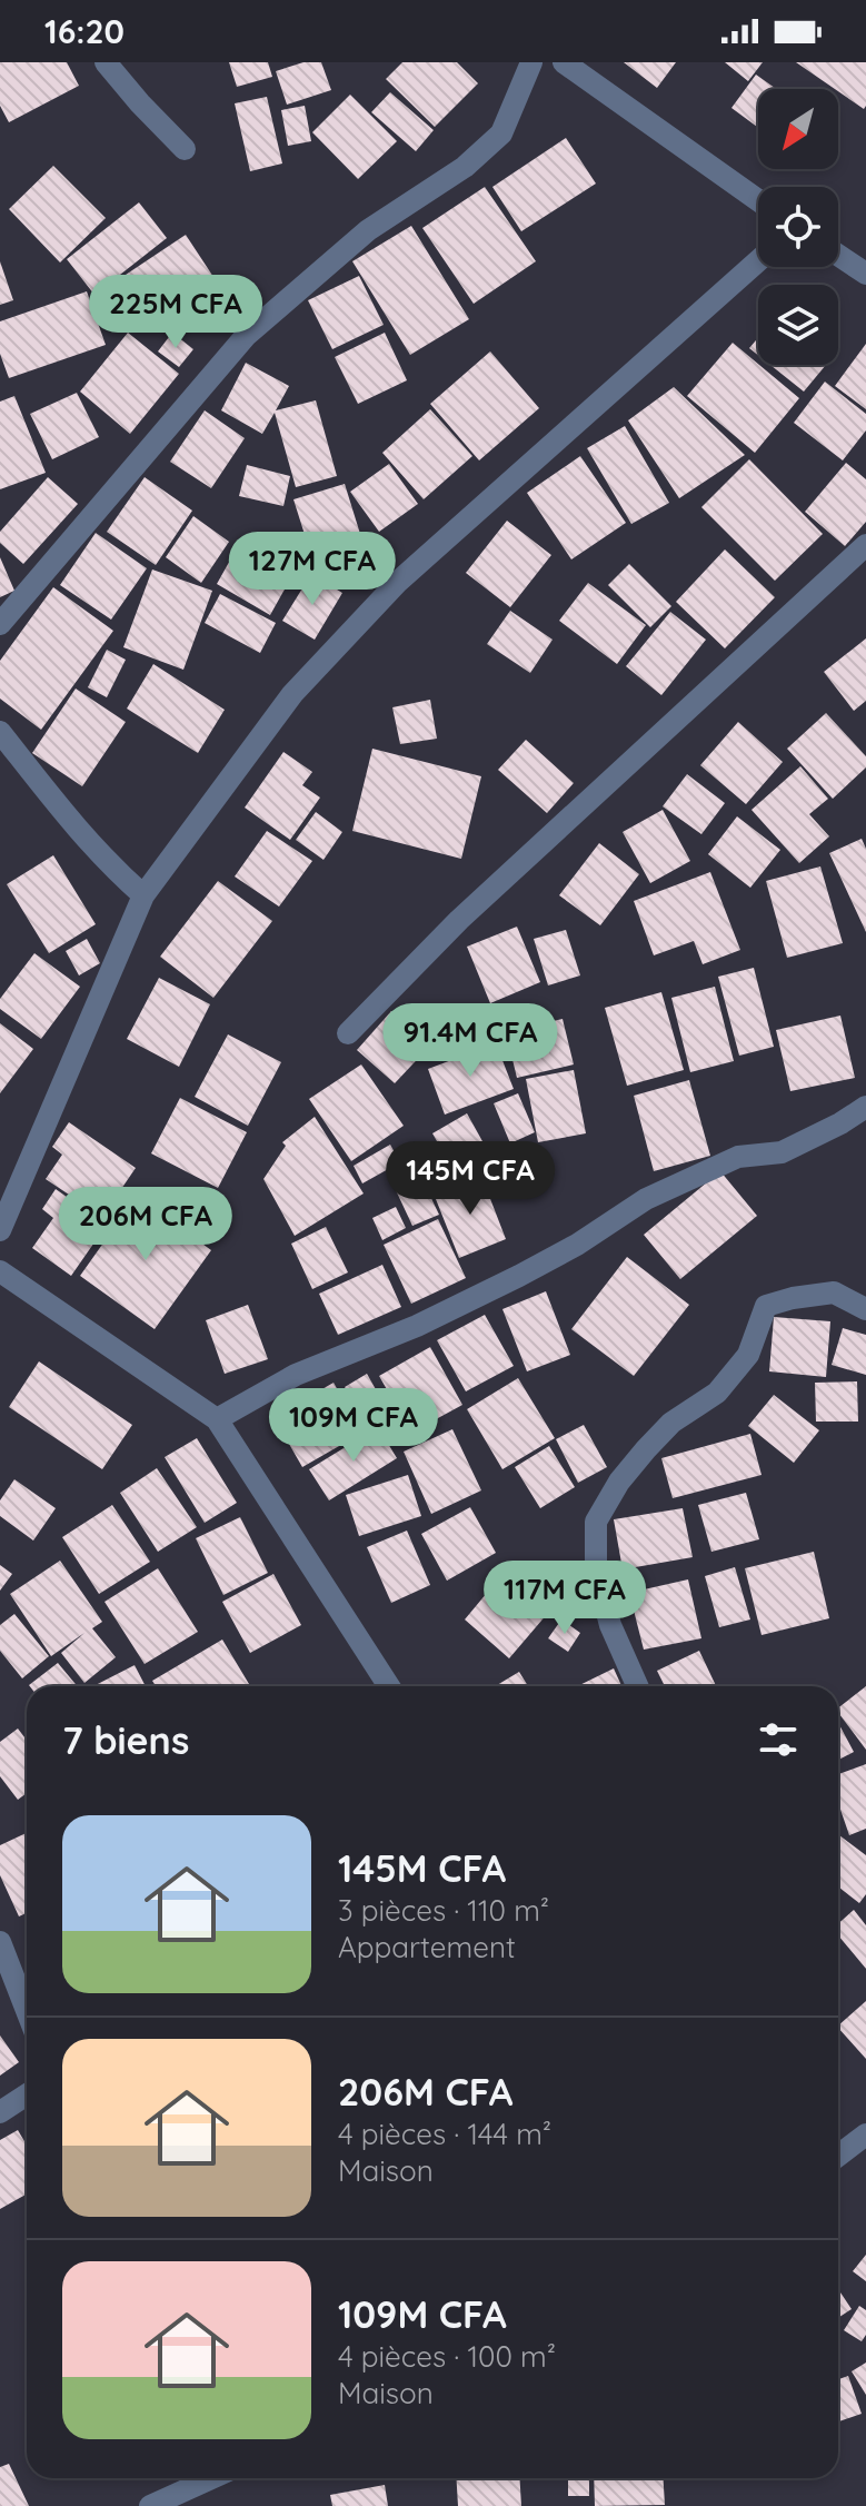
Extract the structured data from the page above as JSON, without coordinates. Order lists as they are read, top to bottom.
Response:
{
  "north": "bottom left",
  "page": {
    "status": "16:20",
    "price": [
      "225M CFA",
      "127M CFA",
      "91.4M CFA",
      "145M CFA",
      "206M CFA",
      "109M CFA",
      "117M CFA"
    ],
    "heading": "7 biens",
    "list": [
      {
        "name": "145M CFA",
        "note": "3 pièces · 110 m² · Appartement"
      },
      {
        "name": "206M CFA",
        "note": "4 pièces · 144 m² · Maison"
      },
      {
        "name": "109M CFA",
        "note": "4 pièces · 100 m² · Maison"
      }
    ]
  }
}
